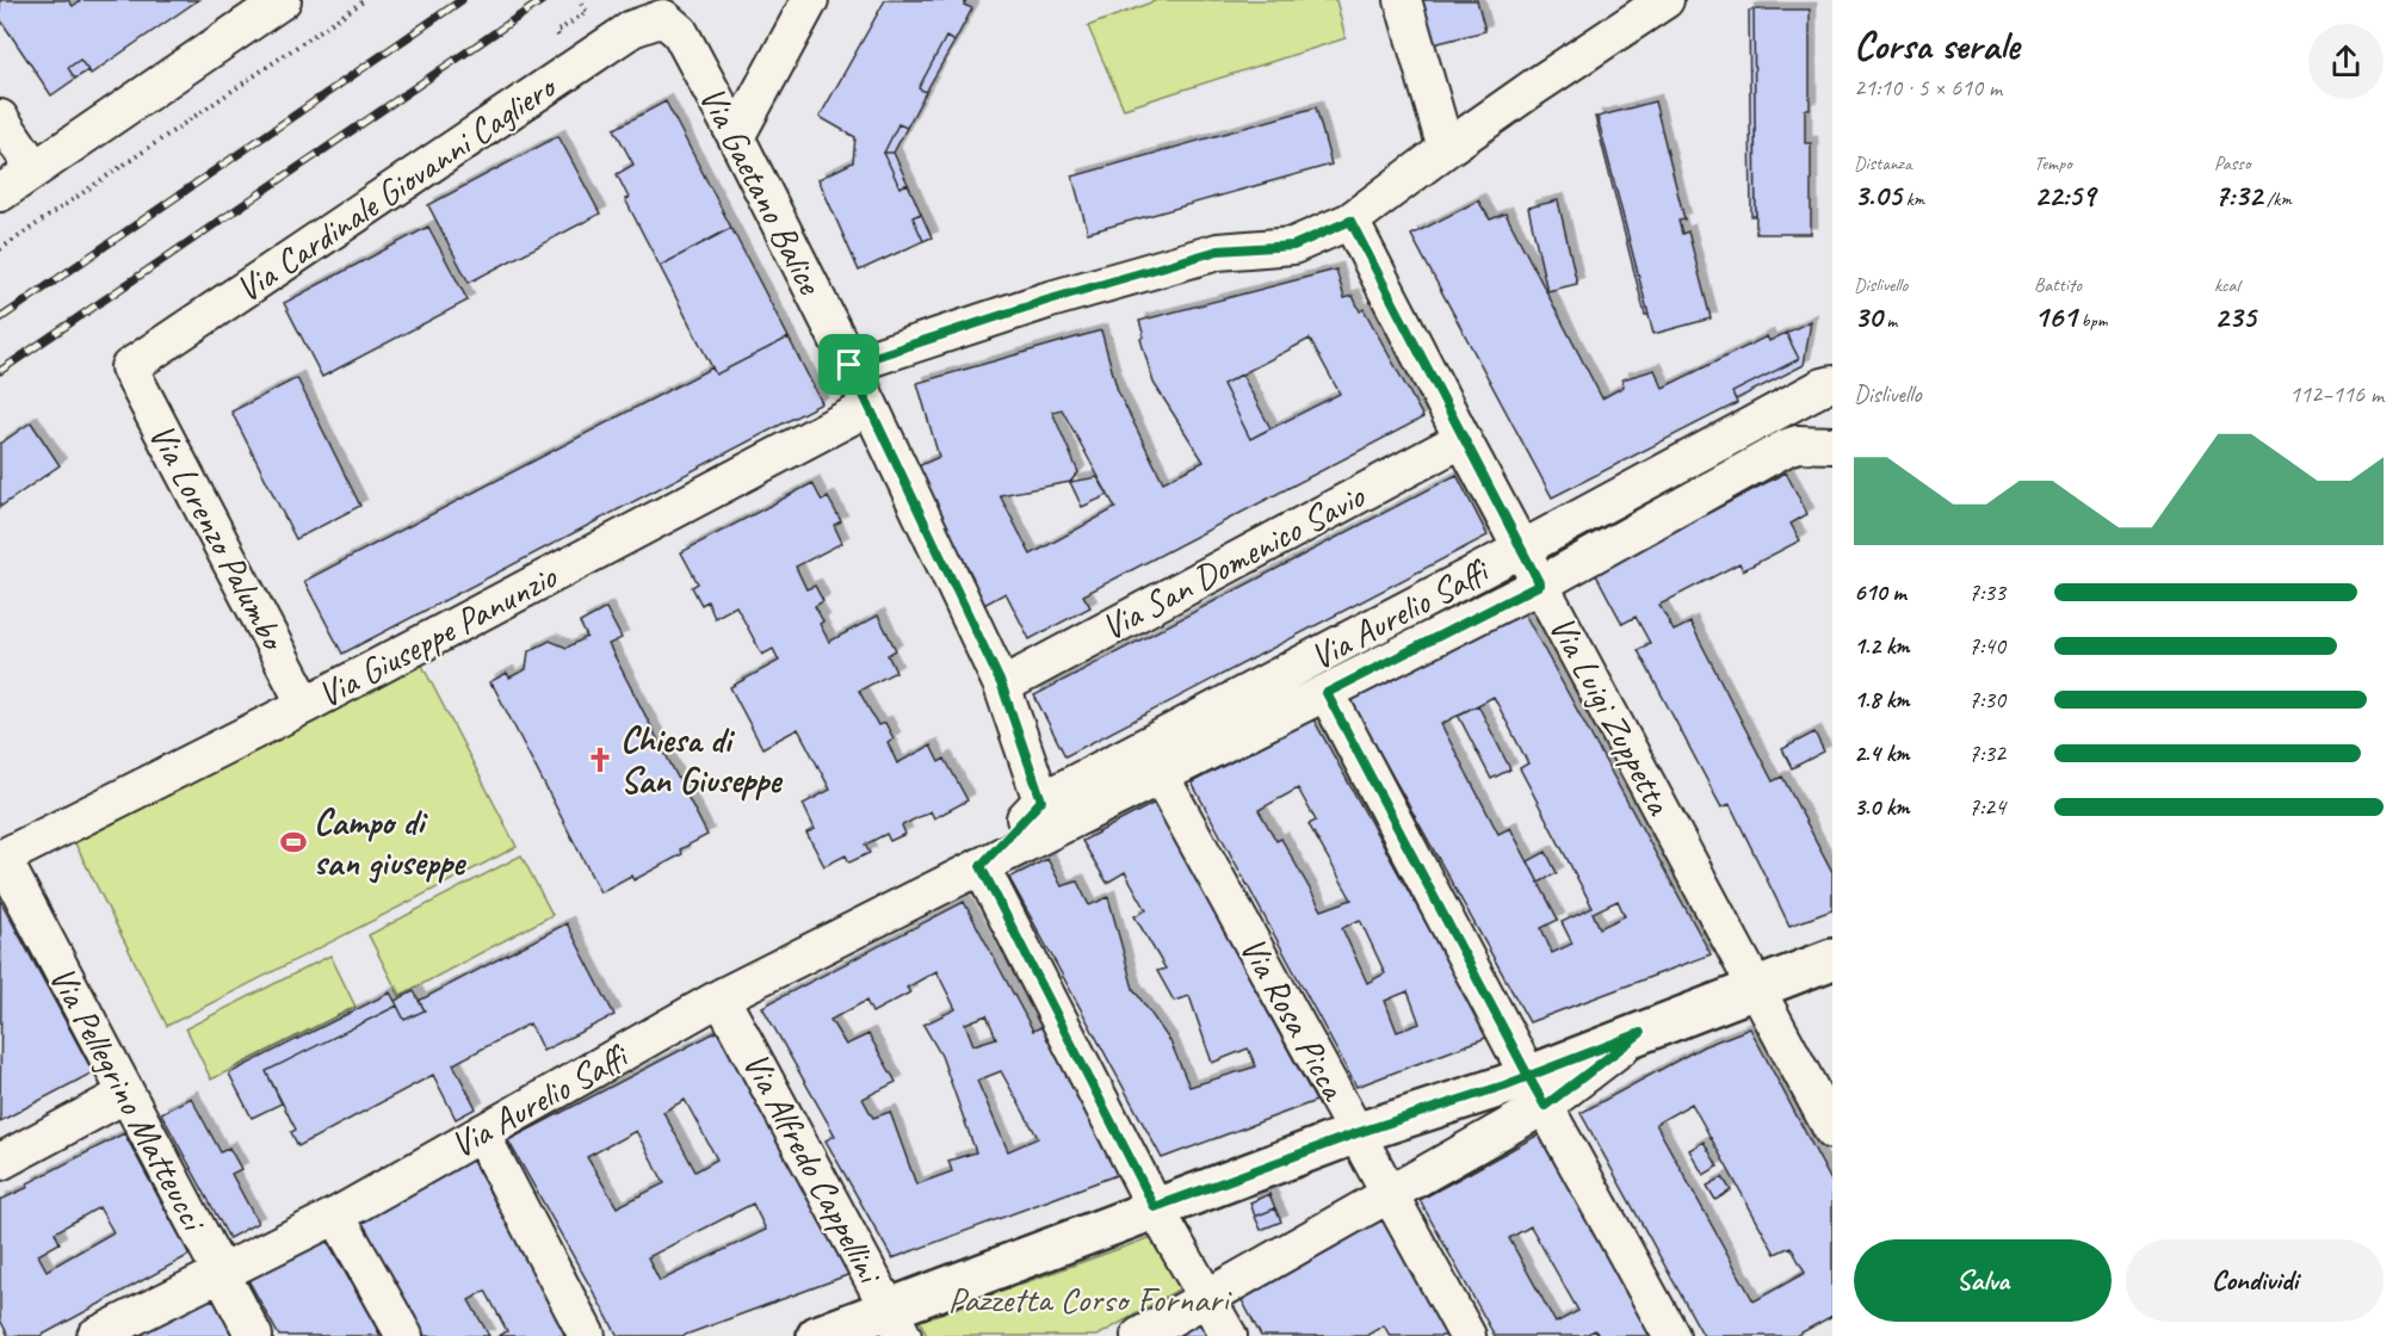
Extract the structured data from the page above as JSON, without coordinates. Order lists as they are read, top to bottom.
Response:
{
  "streets": {
    "street": [
      "Via Cardinale Giovanni Cagliero",
      "Via Gaetano Balice",
      "Via Lorenzo Palumbo",
      "Via San Domenico Savio",
      "Via Aurelio Saffi",
      "Via Giuseppe Panunzio",
      "Via Luigi Zuppetta",
      "Via Rosa Picca",
      "Via Pellegrino Matteucci",
      "Via Alfredo Cappellini"
    ]
  },
  "crossings": [
    ["Via Cardinale Giovanni Cagliero", "Via Gaetano Balice"],
    ["Via Cardinale Giovanni Cagliero", "Via Lorenzo Palumbo"],
    ["Via Gaetano Balice", "Via San Domenico Savio"],
    ["Via Gaetano Balice", "Via Aurelio Saffi"],
    ["Via Gaetano Balice", "Via Giuseppe Panunzio"],
    ["Via Lorenzo Palumbo", "Via Giuseppe Panunzio"],
    ["Via San Domenico Savio", "Via Luigi Zuppetta"],
    ["Via Aurelio Saffi", "Via Luigi Zuppetta"],
    ["Via Aurelio Saffi", "Via Rosa Picca"],
    ["Via Aurelio Saffi", "Via Pellegrino Matteucci"],
    ["Via Aurelio Saffi", "Via Alfredo Cappellini"],
    ["Via Giuseppe Panunzio", "Via Pellegrino Matteucci"]
  ],
  "parks": ["Pazzetta Corso Fornari"],
  "places": {
    "church": ["Chiesa di San Giuseppe"],
    "sports": ["Campo di san giuseppe"]
  },
  "page": {
    "heading": ["Corsa serale", "21:10 · 5 × 610 m"],
    "stats": [
      ["Distanza", "3.05 km"],
      ["Tempo", "22:59"],
      ["Passo", "7:32 /km"],
      ["Dislivello", "30 m"],
      ["Battito", "161 bpm"],
      ["kcal", "235"]
    ],
    "chart": ["Dislivello", "112–116 m"],
    "list": [
      {
        "name": "610 m",
        "note": "7:33"
      },
      {
        "name": "1.2 km",
        "note": "7:40"
      },
      {
        "name": "1.8 km",
        "note": "7:30"
      },
      {
        "name": "2.4 km",
        "note": "7:32"
      },
      {
        "name": "3.0 km",
        "note": "7:24"
      }
    ],
    "buttons": ["Salva", "Condividi"]
  }
}
